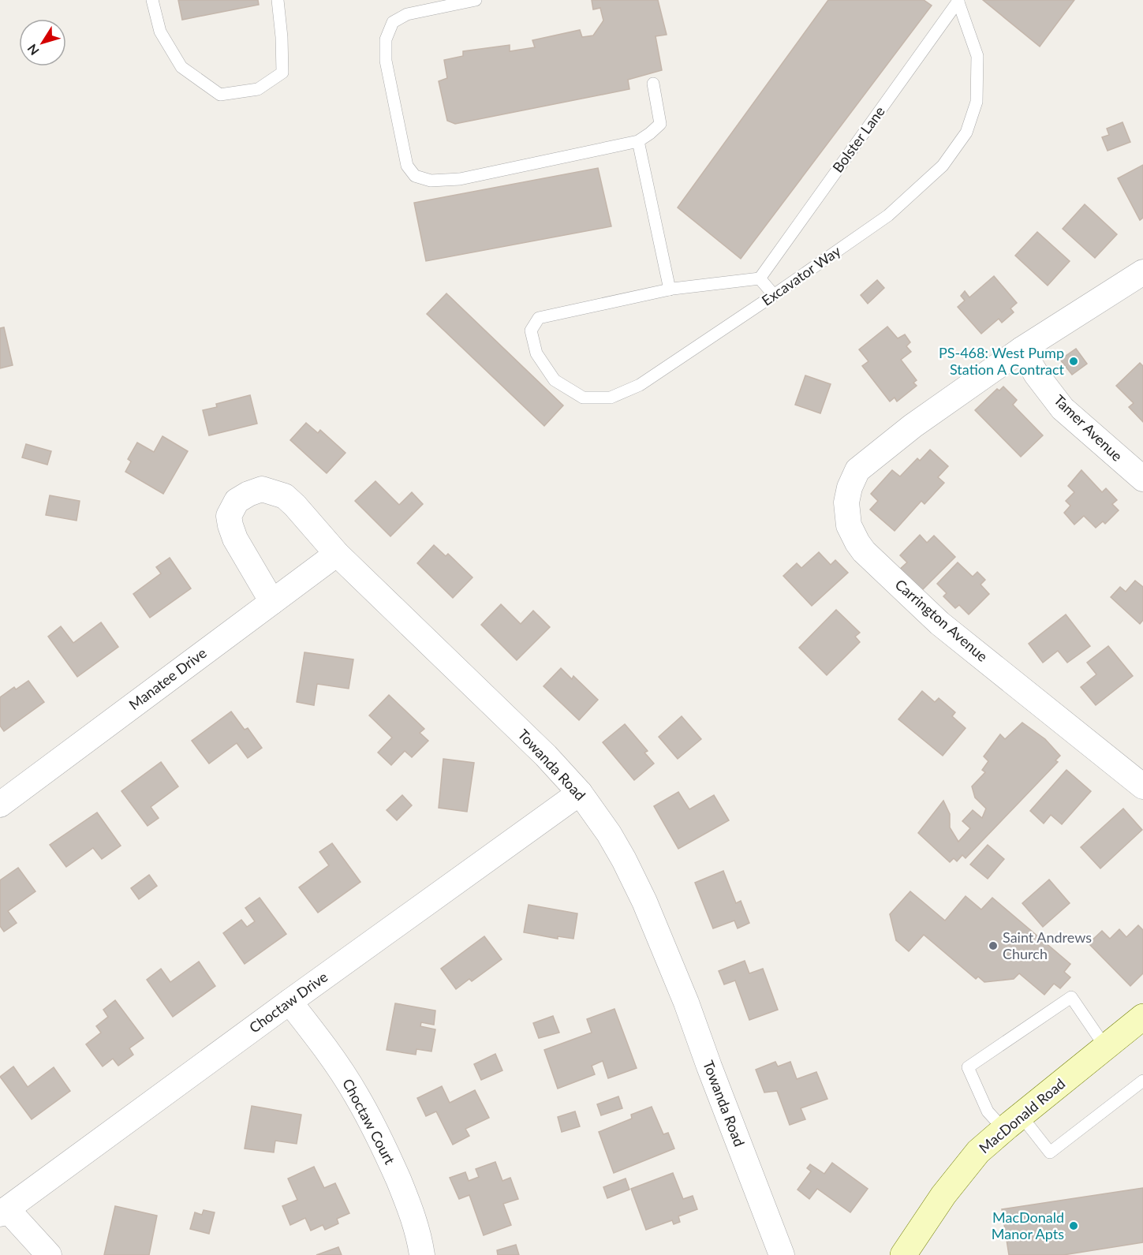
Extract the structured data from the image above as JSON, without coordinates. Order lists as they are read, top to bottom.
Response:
{
  "streets": {
    "street": [
      "Tamer Avenue",
      "Carrington Avenue",
      "Manatee Drive",
      "Towanda Road",
      "Choctaw Drive",
      "MacDonald Road",
      "Choctaw Court"
    ],
    "lane": ["Bolster Lane", "Excavator Way"]
  },
  "crossings": [
    ["Bolster Lane", "Excavator Way"],
    ["Tamer Avenue", "Carrington Avenue"],
    ["Manatee Drive", "Towanda Road"],
    ["Towanda Road", "Choctaw Drive"],
    ["Choctaw Drive", "Choctaw Court"]
  ],
  "places": ["PS-468: West Pump Station A Contract", "Saint Andrews Church", "MacDonald Manor Apts"],
  "north": "bottom left"
}
